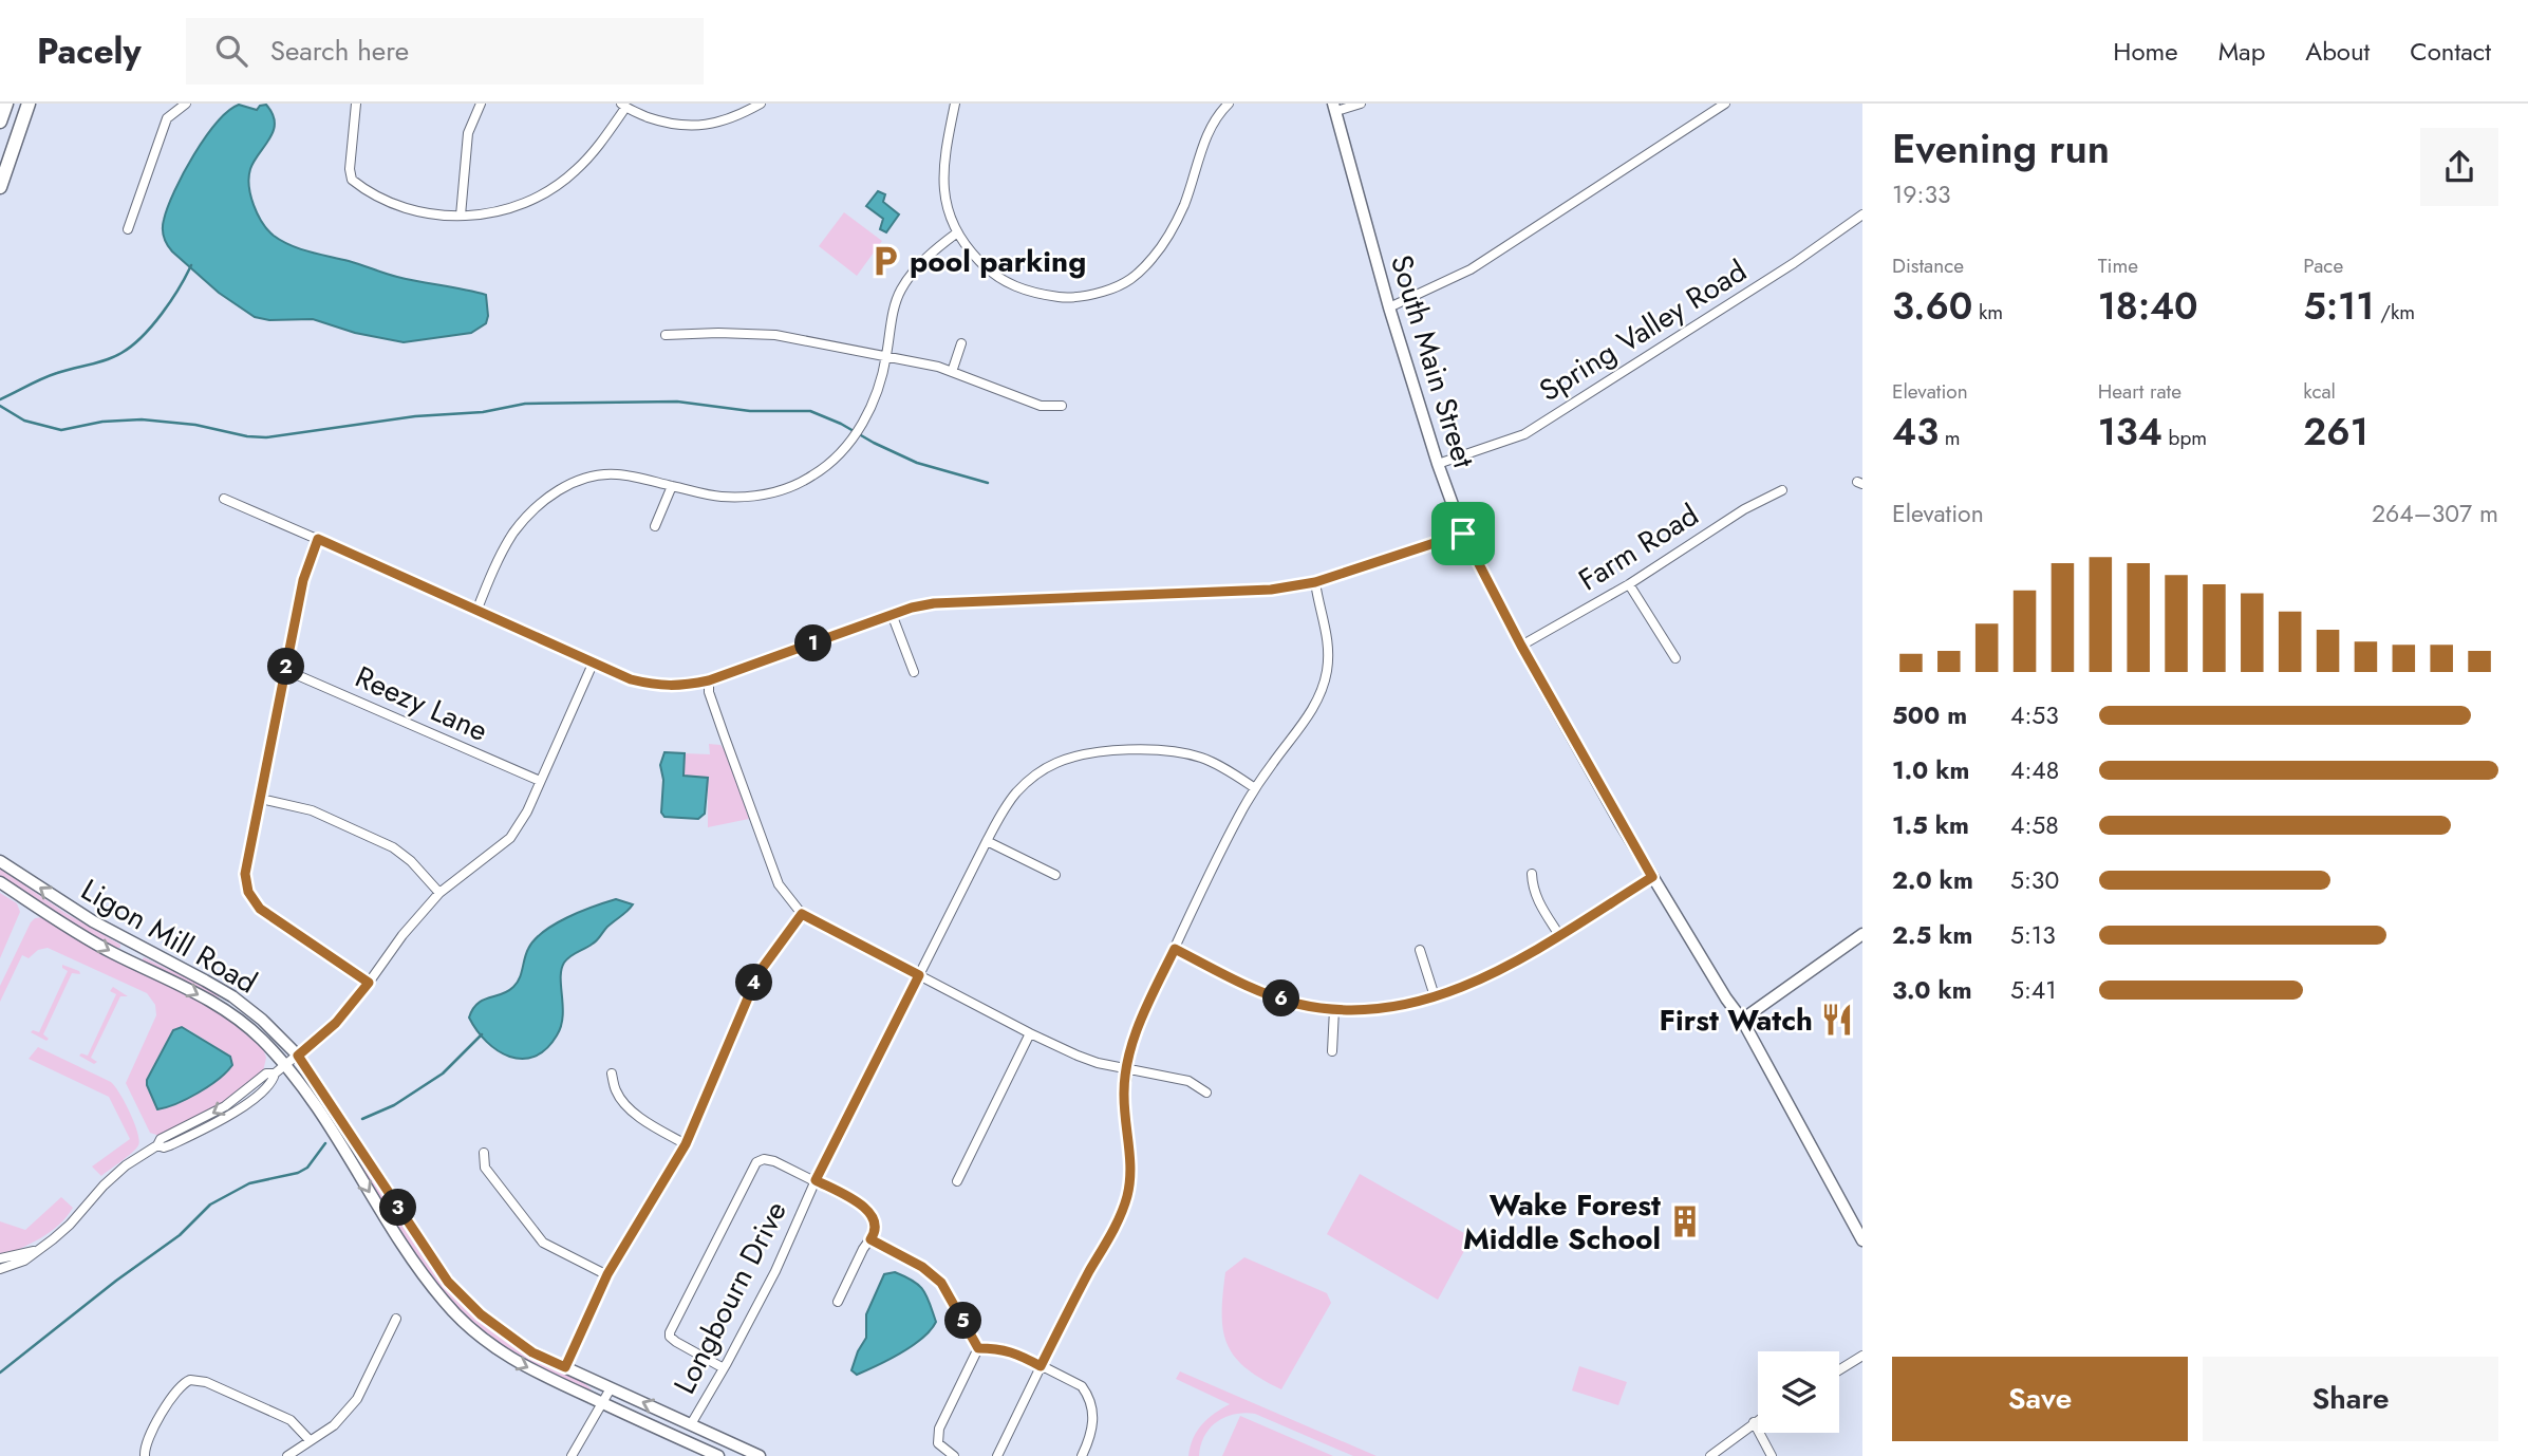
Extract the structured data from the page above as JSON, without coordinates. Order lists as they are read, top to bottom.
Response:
{
  "streets": {
    "main road": ["South Main Street", "Ligon Mill Road"],
    "street": [
      "Spring Valley Road",
      "Farm Road",
      "Reezy Lane",
      "Longbourn Drive"
    ]
  },
  "crossings": [
    ["Spring Valley Road", "South Main Street"],
    ["South Main Street", "Farm Road"],
    ["Ligon Mill Road", "Longbourn Drive"]
  ],
  "places": {
    "parking": ["pool parking"],
    "restaurant": ["First Watch"],
    "building": ["Wake Forest Middle School"]
  },
  "page": {
    "header": "Pacely",
    "search": "Search here",
    "nav": [
      "Home",
      "Map",
      "About",
      "Contact"
    ],
    "heading": ["Evening run", "19:33"],
    "stats": [
      ["Distance", "3.60 km"],
      ["Time", "18:40"],
      ["Pace", "5:11 /km"],
      ["Elevation", "43 m"],
      ["Heart rate", "134 bpm"],
      ["kcal", "261"]
    ],
    "chart": ["Elevation", "264–307 m"],
    "pins": [
      "1",
      "2",
      "4",
      "6",
      "3",
      "5"
    ],
    "list": [
      {
        "name": "500 m",
        "note": "4:53"
      },
      {
        "name": "1.0 km",
        "note": "4:48"
      },
      {
        "name": "1.5 km",
        "note": "4:58"
      },
      {
        "name": "2.0 km",
        "note": "5:30"
      },
      {
        "name": "2.5 km",
        "note": "5:13"
      },
      {
        "name": "3.0 km",
        "note": "5:41"
      }
    ],
    "buttons": ["Save", "Share"]
  }
}
